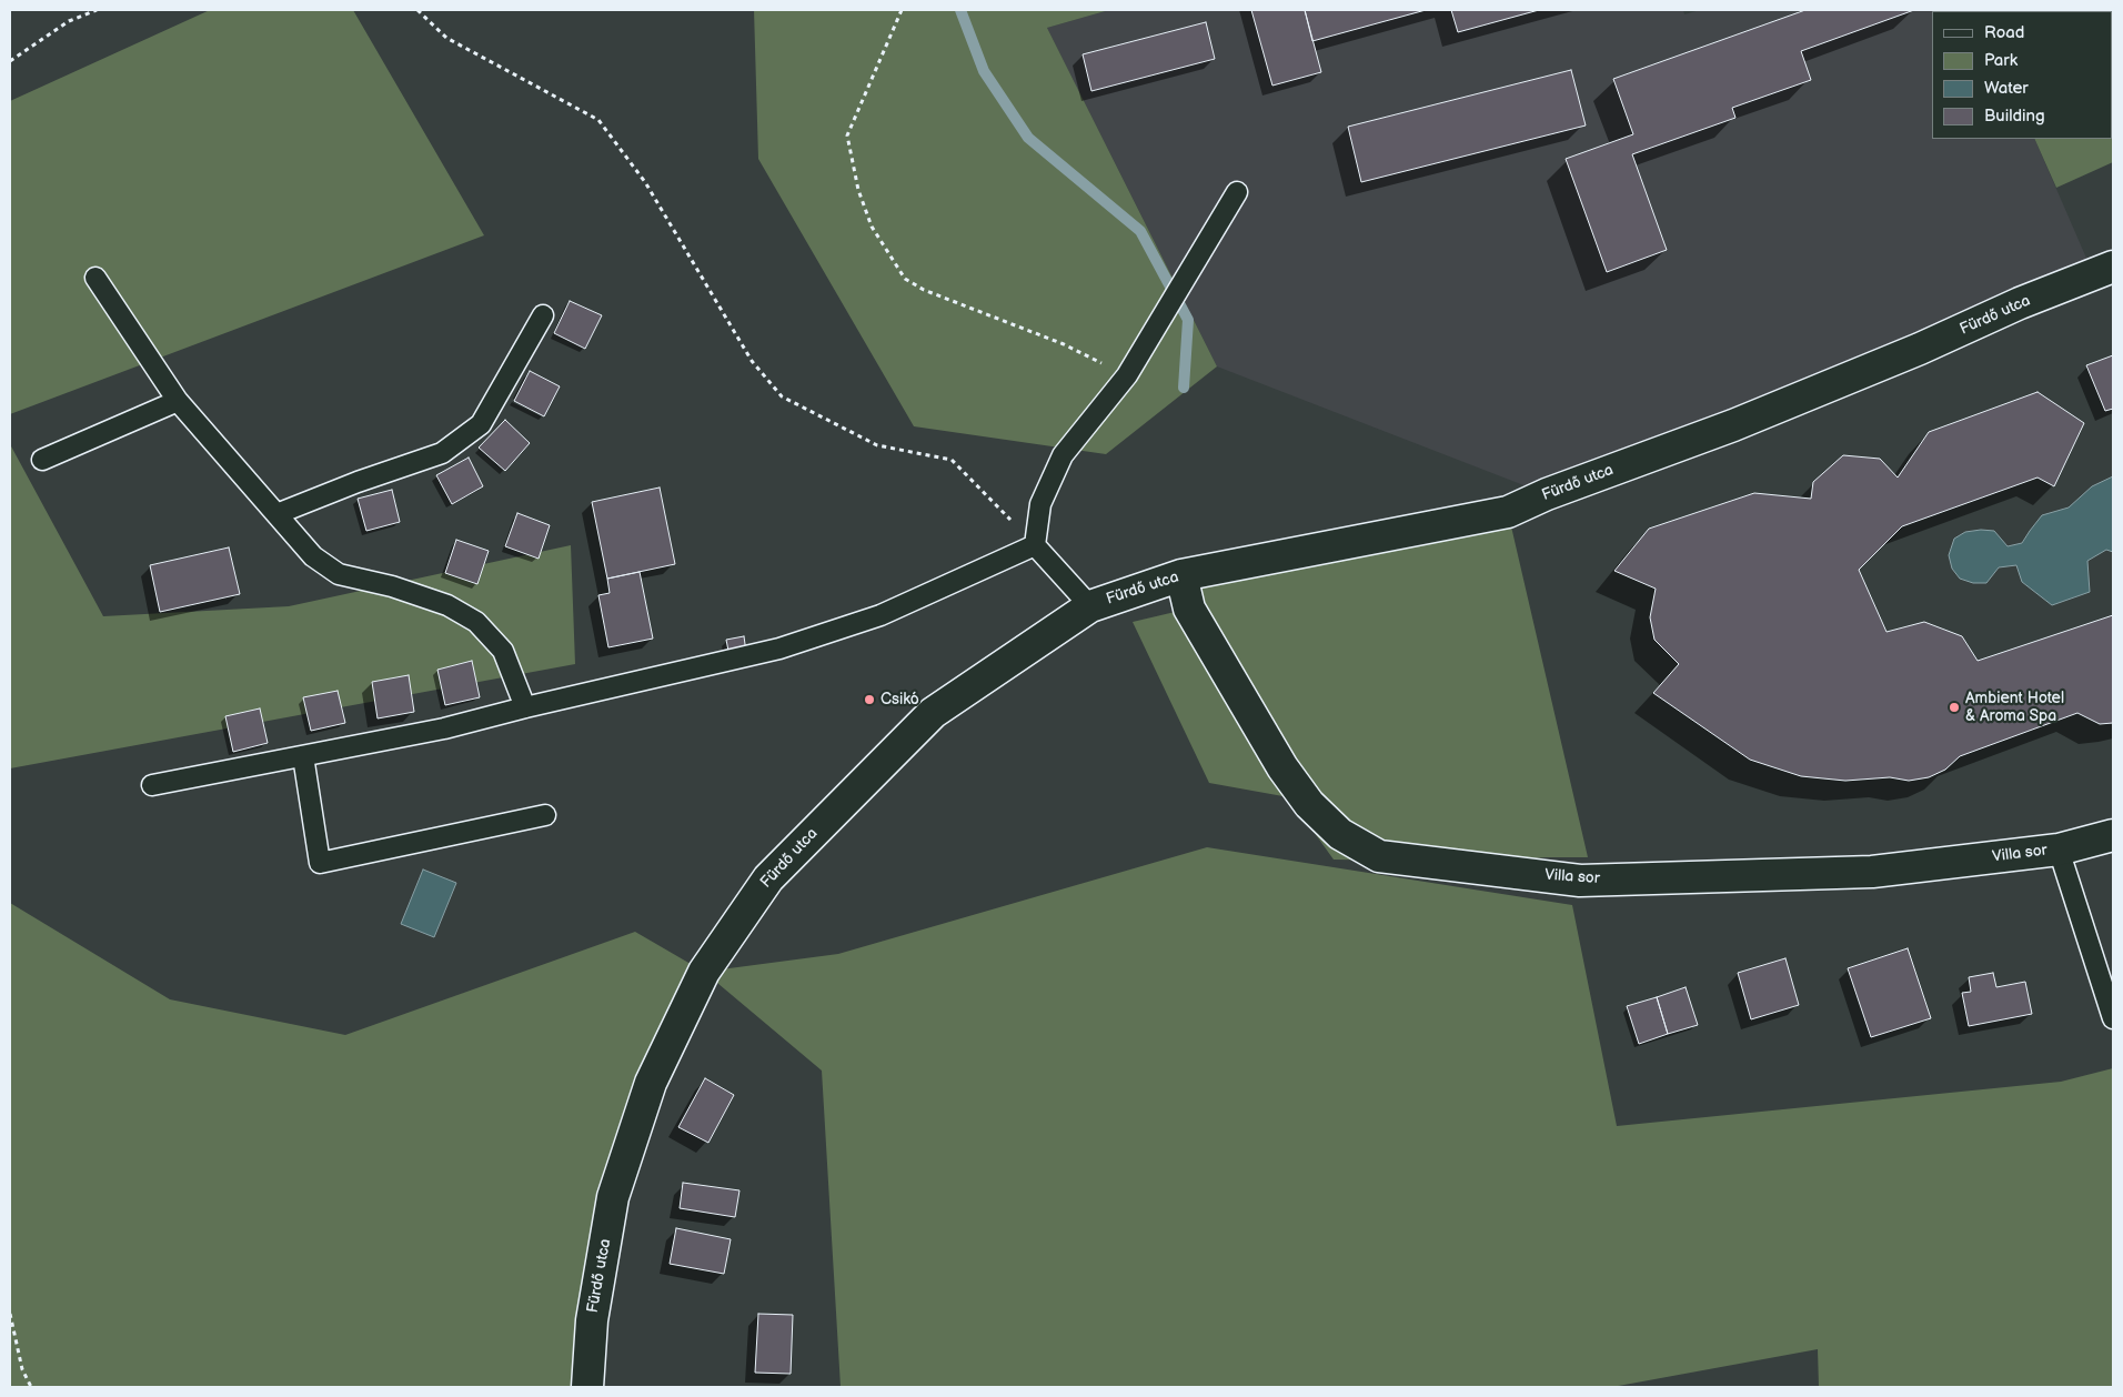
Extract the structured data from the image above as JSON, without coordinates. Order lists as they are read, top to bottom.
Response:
{
  "streets": {
    "street": ["Fürdő utca", "Villa sor"]
  },
  "crossings": [
    ["Fürdő utca", "Villa sor"]
  ],
  "places": ["Csikó", "Ambient Hotel & Aroma Spa"],
  "legend": [
    "Road",
    "Park",
    "Water",
    "Building"
  ]
}
